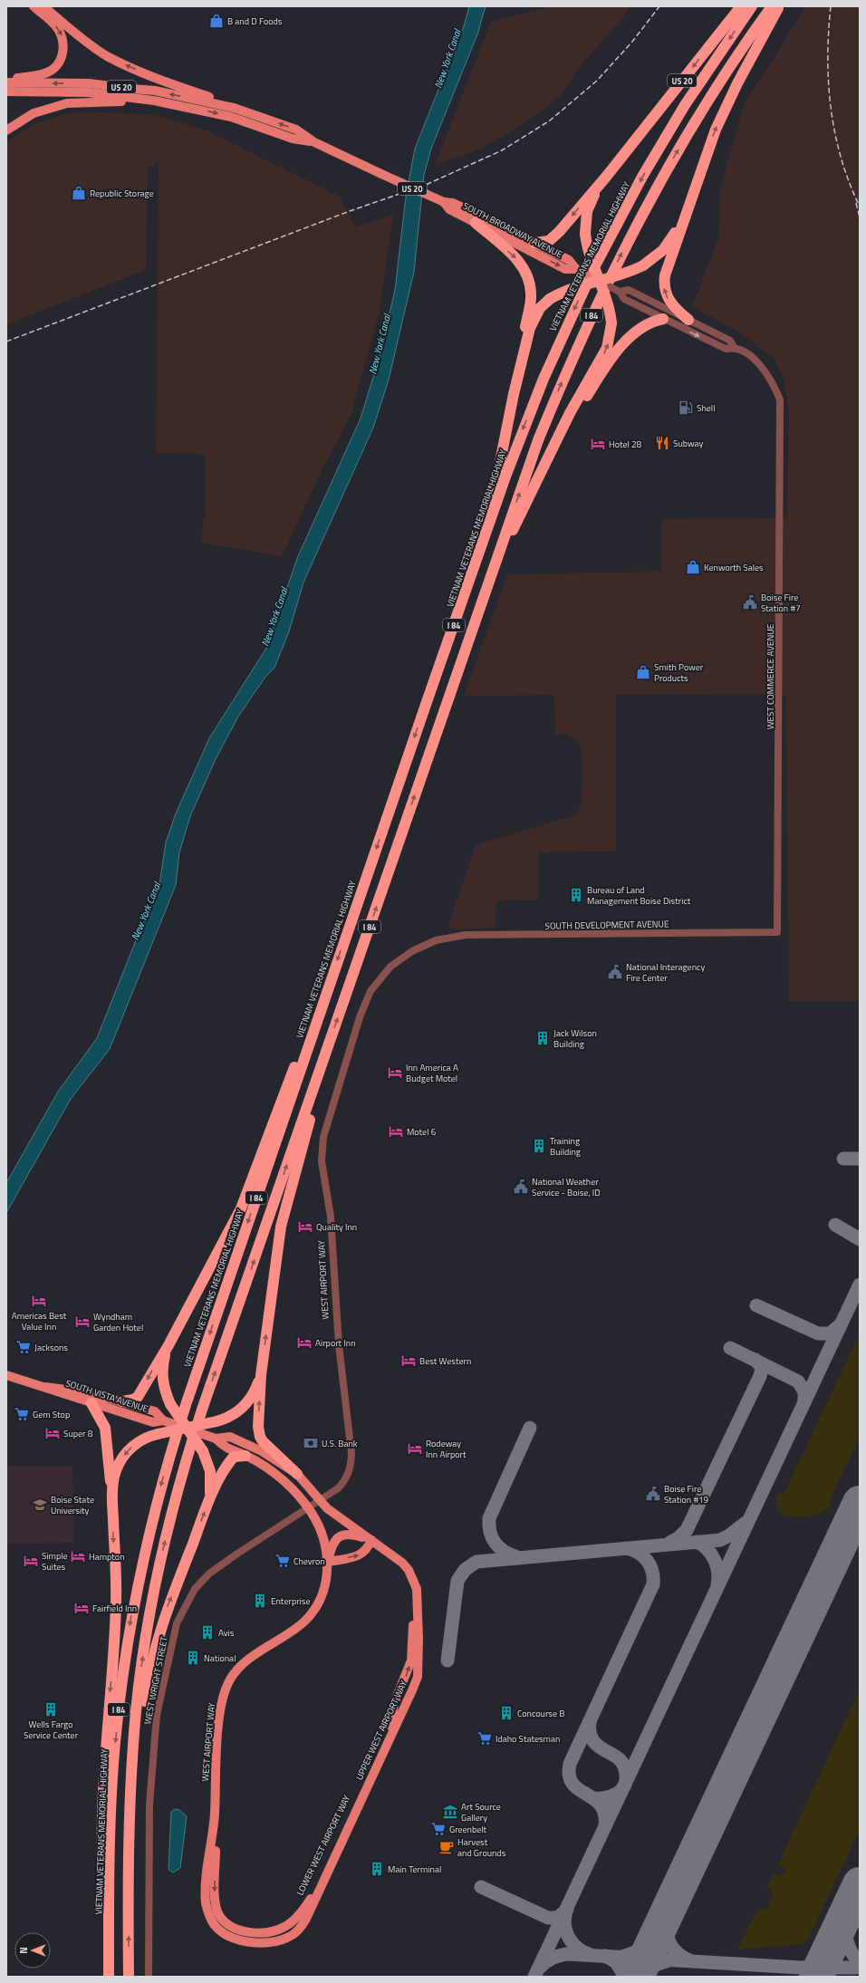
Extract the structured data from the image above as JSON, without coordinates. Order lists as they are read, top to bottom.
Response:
{
  "streets": {
    "highway": ["US 20", "VIETNAM VETERANS MEMORIAL HIGHWAY", "I 84"],
    "main road": [
      "SOUTH BROADWAY AVENUE",
      "WEST AIRPORT WAY",
      "SOUTH VISTA AVENUE",
      "UPPER WEST AIRPORT WAY",
      "LOWER WEST AIRPORT WAY"
    ],
    "street": ["WEST COMMERCE AVENUE", "SOUTH DEVELOPMENT AVENUE", "WEST WRIGHT STREET"]
  },
  "crossings": [
    ["US 20", "SOUTH BROADWAY AVENUE"],
    ["SOUTH BROADWAY AVENUE", "WEST COMMERCE AVENUE"],
    ["WEST COMMERCE AVENUE", "SOUTH DEVELOPMENT AVENUE"],
    ["SOUTH DEVELOPMENT AVENUE", "WEST AIRPORT WAY"],
    ["WEST AIRPORT WAY", "SOUTH VISTA AVENUE"],
    ["WEST AIRPORT WAY", "WEST WRIGHT STREET"],
    ["WEST AIRPORT WAY", "UPPER WEST AIRPORT WAY"],
    ["WEST AIRPORT WAY", "LOWER WEST AIRPORT WAY"],
    ["SOUTH VISTA AVENUE", "WEST WRIGHT STREET"],
    ["UPPER WEST AIRPORT WAY", "LOWER WEST AIRPORT WAY"]
  ],
  "water": ["New York Canal"],
  "places": {
    "shop": [
      "B and D Foods",
      "Republic Storage",
      "Kenworth Sales",
      "Smith Power Products"
    ],
    "fuel station": ["Shell"],
    "restaurant": ["Subway"],
    "hotel": [
      "Hotel 28",
      "Inn America A Budget Motel",
      "Motel 6",
      "Quality Inn",
      "Americas Best Value Inn",
      "Wyndham Garden Hotel",
      "Airport Inn",
      "Best Western",
      "Super 8",
      "Rodeway Inn Airport",
      "Hampton",
      "Simple Suites",
      "Fairfield Inn"
    ],
    "public building": [
      "Boise Fire Station #7",
      "National Interagency Fire Center",
      "National Weather Service - Boise, ID",
      "Boise Fire Station #19"
    ],
    "building": [
      "Bureau of Land Management Boise District",
      "Jack Wilson Building",
      "Training Building",
      "Enterprise",
      "Avis",
      "National",
      "Wells Fargo Service Center",
      "Concourse B",
      "Main Terminal"
    ],
    "supermarket": [
      "Jacksons",
      "Gem Stop",
      "Chevron",
      "Idaho Statesman",
      "Greenbelt"
    ],
    "bank": ["U.S. Bank"],
    "school or university": ["Boise State University"],
    "museum": ["Art Source Gallery"],
    "cafe": ["Harvest and Grounds"]
  },
  "north": "left"
}
